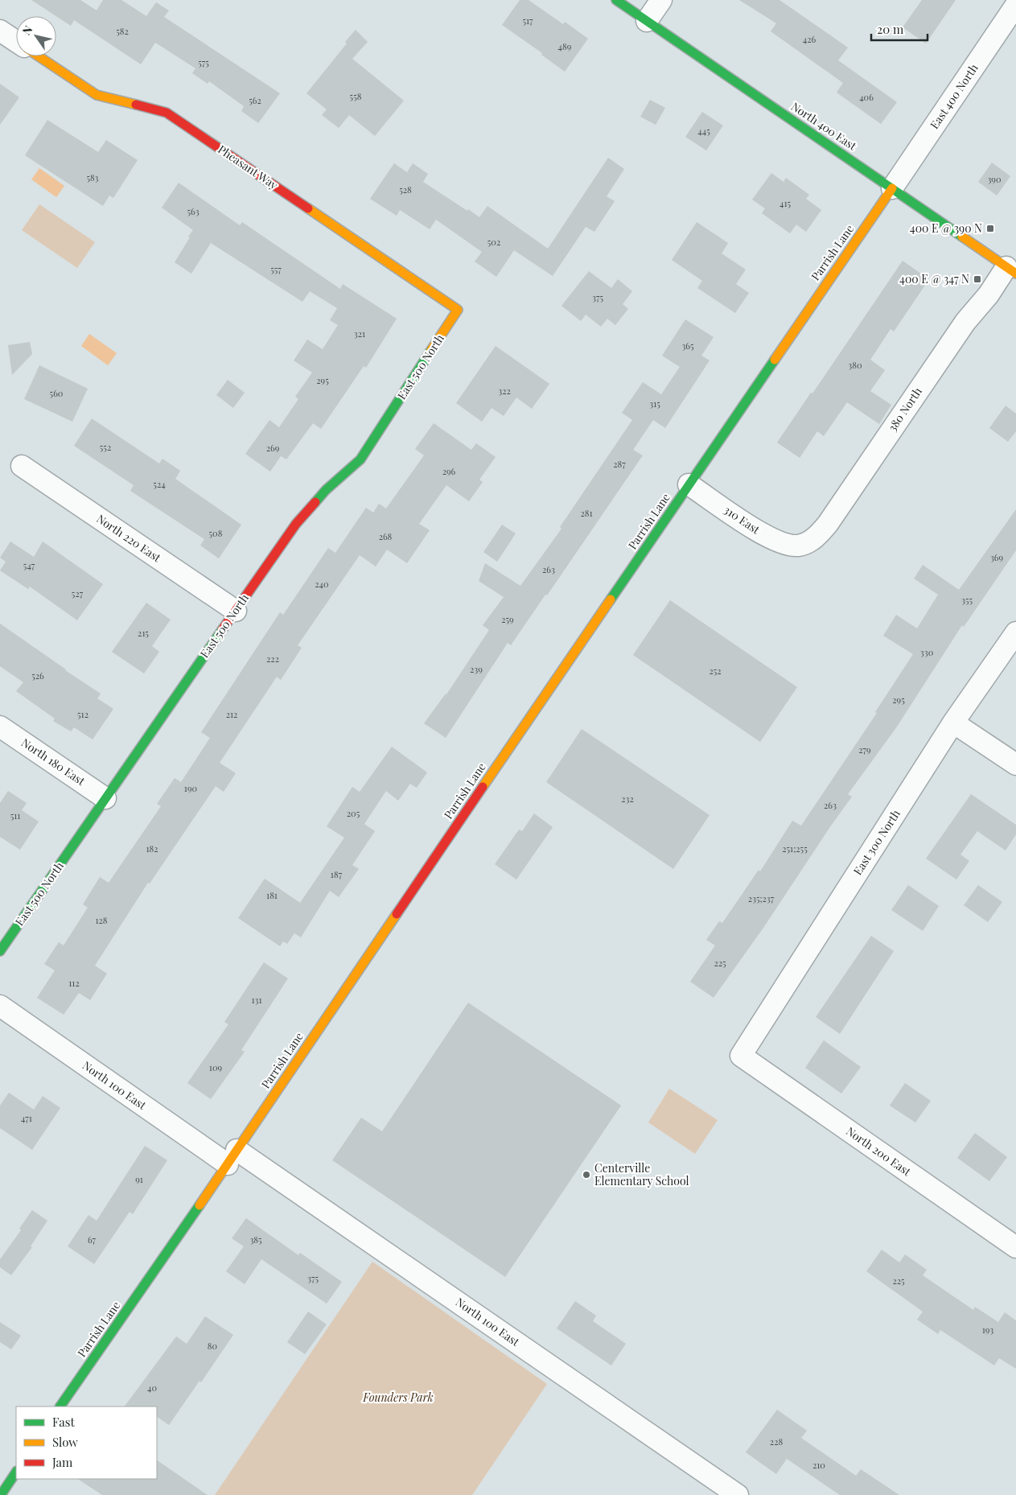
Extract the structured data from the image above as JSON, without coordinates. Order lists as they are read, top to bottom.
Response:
{
  "streets": {
    "street": [
      "East 400 North",
      "North 400 East",
      "Pheasant Way",
      "Parrish Lane",
      "East 500 North",
      "380 North",
      "310 East",
      "North 220 East",
      "North 180 East",
      "East 300 North",
      "North 100 East",
      "North 200 East"
    ]
  },
  "crossings": [
    ["East 400 North", "North 400 East"],
    ["East 400 North", "Parrish Lane"],
    ["North 400 East", "Parrish Lane"],
    ["North 400 East", "380 North"],
    ["Pheasant Way", "East 500 North"],
    ["Parrish Lane", "310 East"],
    ["Parrish Lane", "North 100 East"],
    ["East 500 North", "North 220 East"],
    ["East 500 North", "North 180 East"],
    ["380 North", "310 East"],
    ["East 300 North", "North 200 East"]
  ],
  "parks": ["Founders Park"],
  "places": {
    "transit": ["400 E @ 390 N", "400 E @ 347 N"],
    "other": ["Centerville Elementary School"]
  },
  "house_numbers": [
    "517",
    "582",
    "426",
    "489",
    "575",
    "558",
    "406",
    "562",
    "445",
    "583",
    "390",
    "528",
    "415",
    "563",
    "502",
    "557",
    "375",
    "321",
    "365",
    "380",
    "295",
    "322",
    "560",
    "315",
    "552",
    "269",
    "287",
    "296",
    "524",
    "281",
    "508",
    "268",
    "369",
    "547",
    "263",
    "240",
    "527",
    "355",
    "259",
    "215",
    "330",
    "222",
    "239",
    "252",
    "526",
    "295",
    "512",
    "212",
    "279",
    "190",
    "232",
    "263",
    "205",
    "511",
    "182",
    "251;255",
    "187",
    "181",
    "235;237",
    "128",
    "225",
    "112",
    "131",
    "109",
    "471",
    "91",
    "67",
    "385",
    "375",
    "225",
    "193",
    "80",
    "40",
    "228",
    "210"
  ],
  "legend": ["Fast", "Slow", "Jam"],
  "scale_bar": "20 m",
  "north": "top left"
}
